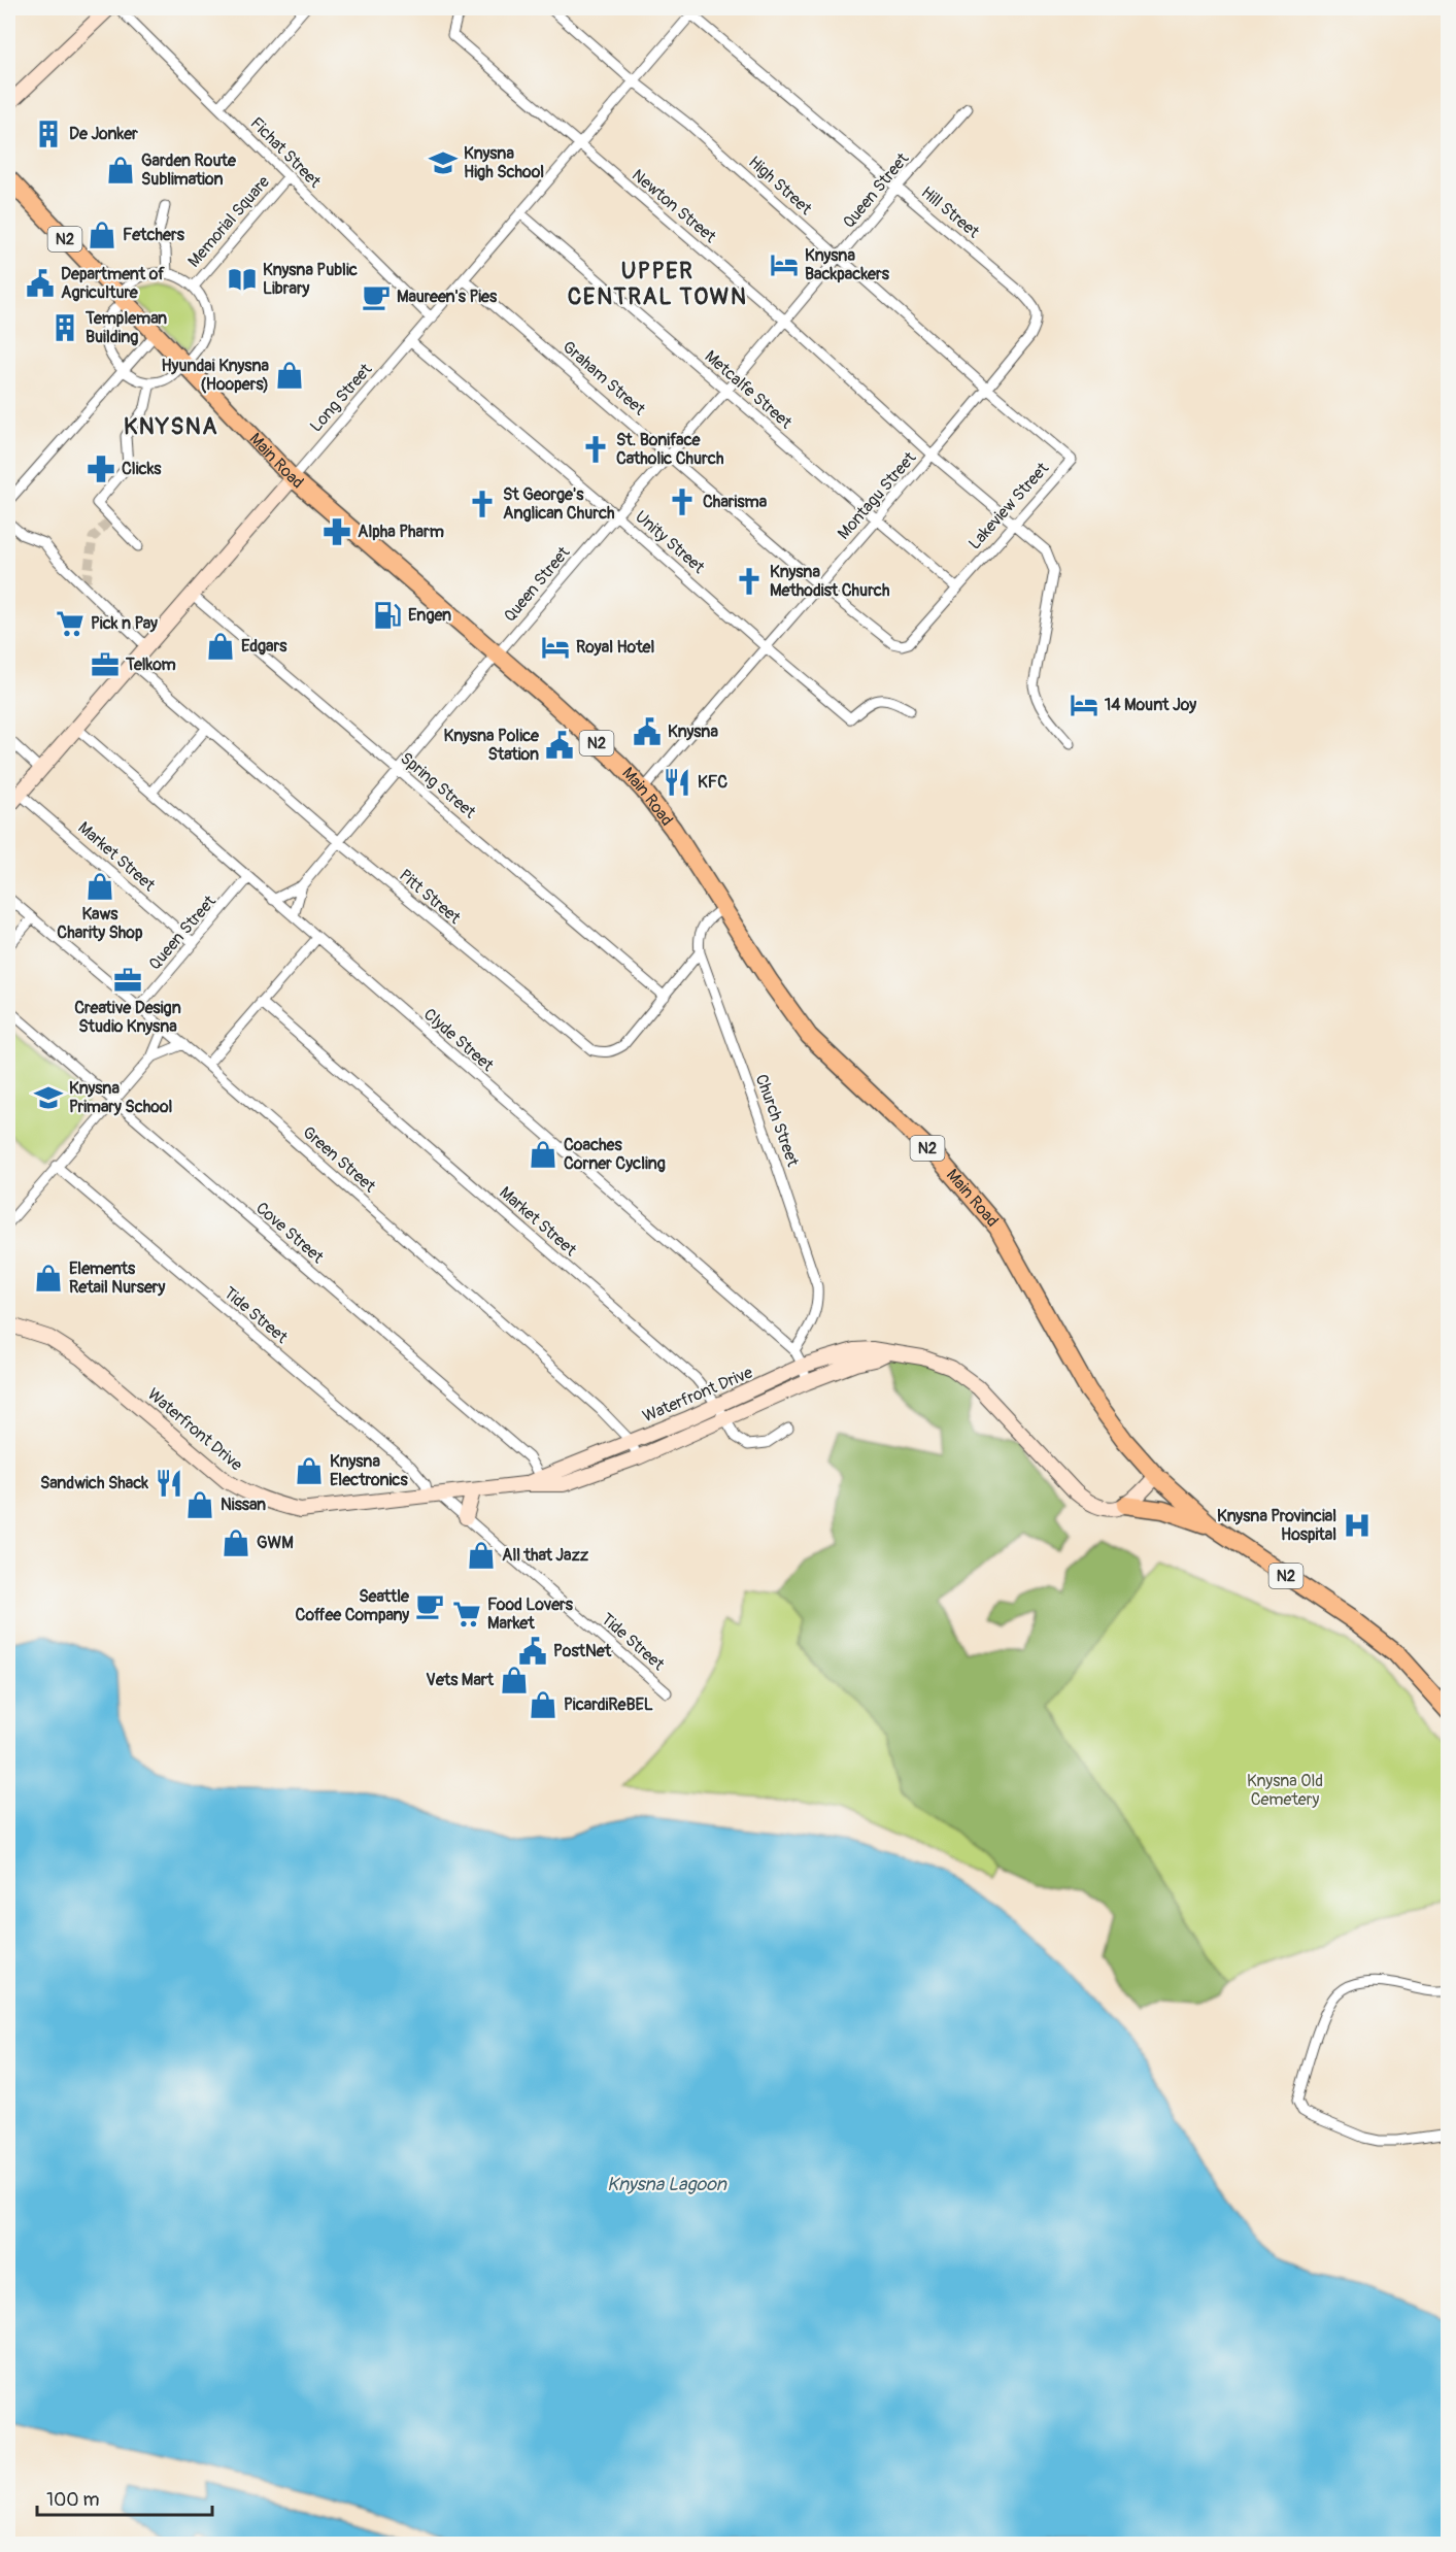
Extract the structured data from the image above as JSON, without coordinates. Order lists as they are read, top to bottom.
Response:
{
  "streets": {
    "highway": ["N2", "Main Road"],
    "street": [
      "Fichat Street",
      "High Street",
      "Queen Street",
      "Newton Street",
      "Hill Street",
      "Memorial Square",
      "Graham Street",
      "Metcalfe Street",
      "Long Street",
      "Montagu Street",
      "Lakeview Street",
      "Unity Street",
      "Spring Street",
      "Market Street",
      "Pitt Street",
      "Clyde Street",
      "Church Street",
      "Green Street",
      "Cove Street",
      "Tide Street",
      "Waterfront Drive"
    ]
  },
  "crossings": [
    ["Fichat Street", "Memorial Square"],
    ["Fichat Street", "Long Street"],
    ["High Street", "Queen Street"],
    ["High Street", "Hill Street"],
    ["High Street", "Long Street"],
    ["High Street", "Montagu Street"],
    ["High Street", "Lakeview Street"],
    ["Queen Street", "Newton Street"],
    ["Queen Street", "Hill Street"],
    ["Queen Street", "Graham Street"],
    ["Queen Street", "Metcalfe Street"],
    ["Queen Street", "Main Road"],
    ["Queen Street", "Unity Street"],
    ["Queen Street", "Spring Street"],
    ["Queen Street", "Market Street"],
    ["Queen Street", "Pitt Street"],
    ["Queen Street", "Clyde Street"],
    ["Queen Street", "Green Street"],
    ["Newton Street", "Long Street"],
    ["Newton Street", "Montagu Street"],
    ["Newton Street", "Lakeview Street"],
    ["Hill Street", "Long Street"],
    ["Hill Street", "Montagu Street"],
    ["Hill Street", "Lakeview Street"],
    ["Memorial Square", "Main Road"],
    ["N2", "Main Road"],
    ["Graham Street", "Long Street"],
    ["Graham Street", "Montagu Street"],
    ["Graham Street", "Lakeview Street"],
    ["Metcalfe Street", "Long Street"],
    ["Metcalfe Street", "Montagu Street"],
    ["Metcalfe Street", "Lakeview Street"],
    ["Long Street", "Main Road"],
    ["Long Street", "Unity Street"],
    ["Long Street", "Spring Street"],
    ["Long Street", "Market Street"],
    ["Long Street", "Pitt Street"],
    ["Long Street", "Clyde Street"],
    ["Main Road", "Montagu Street"],
    ["Main Road", "Church Street"],
    ["Montagu Street", "Lakeview Street"],
    ["Montagu Street", "Unity Street"],
    ["Spring Street", "Pitt Street"],
    ["Market Street", "Waterfront Drive"],
    ["Pitt Street", "Church Street"],
    ["Clyde Street", "Church Street"],
    ["Clyde Street", "Waterfront Drive"],
    ["Green Street", "Waterfront Drive"],
    ["Cove Street", "Waterfront Drive"],
    ["Tide Street", "Waterfront Drive"]
  ],
  "districts": ["UPPER CENTRAL TOWN", "KNYSNA"],
  "water": ["Knysna Lagoon"],
  "parks": ["Knysna Old Cemetery"],
  "places": {
    "building": ["De Jonker", "Templeman Building"],
    "school or university": ["Knysna High School", "Knysna Primary School"],
    "shop": [
      "Garden Route Sublimation",
      "Fetchers",
      "Hyundai Knysna (Hoopers)",
      "Edgars",
      "Kaws Charity Shop",
      "Coaches Corner Cycling",
      "Elements Retail Nursery",
      "Knysna Electronics",
      "Nissan",
      "GWM",
      "All that Jazz",
      "Vets Mart",
      "PicardiReBEL"
    ],
    "hotel": ["Knysna Backpackers", "Royal Hotel", "14 Mount Joy"],
    "library": ["Knysna Public Library"],
    "public building": [
      "Department of Agriculture",
      "Knysna",
      "Knysna Police Station",
      "PostNet"
    ],
    "cafe": ["Maureen's Pies", "Seattle Coffee Company"],
    "church": [
      "St. Boniface Catholic Church",
      "Charisma",
      "St George's Anglican Church",
      "Knysna Methodist Church"
    ],
    "pharmacy": ["Clicks", "Alpha Pharm"],
    "fuel station": ["Engen"],
    "supermarket": ["Pick n Pay", "Food Lovers Market"],
    "office": ["Telkom", "Creative Design Studio Knysna"],
    "restaurant": ["KFC", "Sandwich Shack"],
    "hospital": ["Knysna Provincial Hospital"]
  },
  "scale_bar": "100 m"
}
